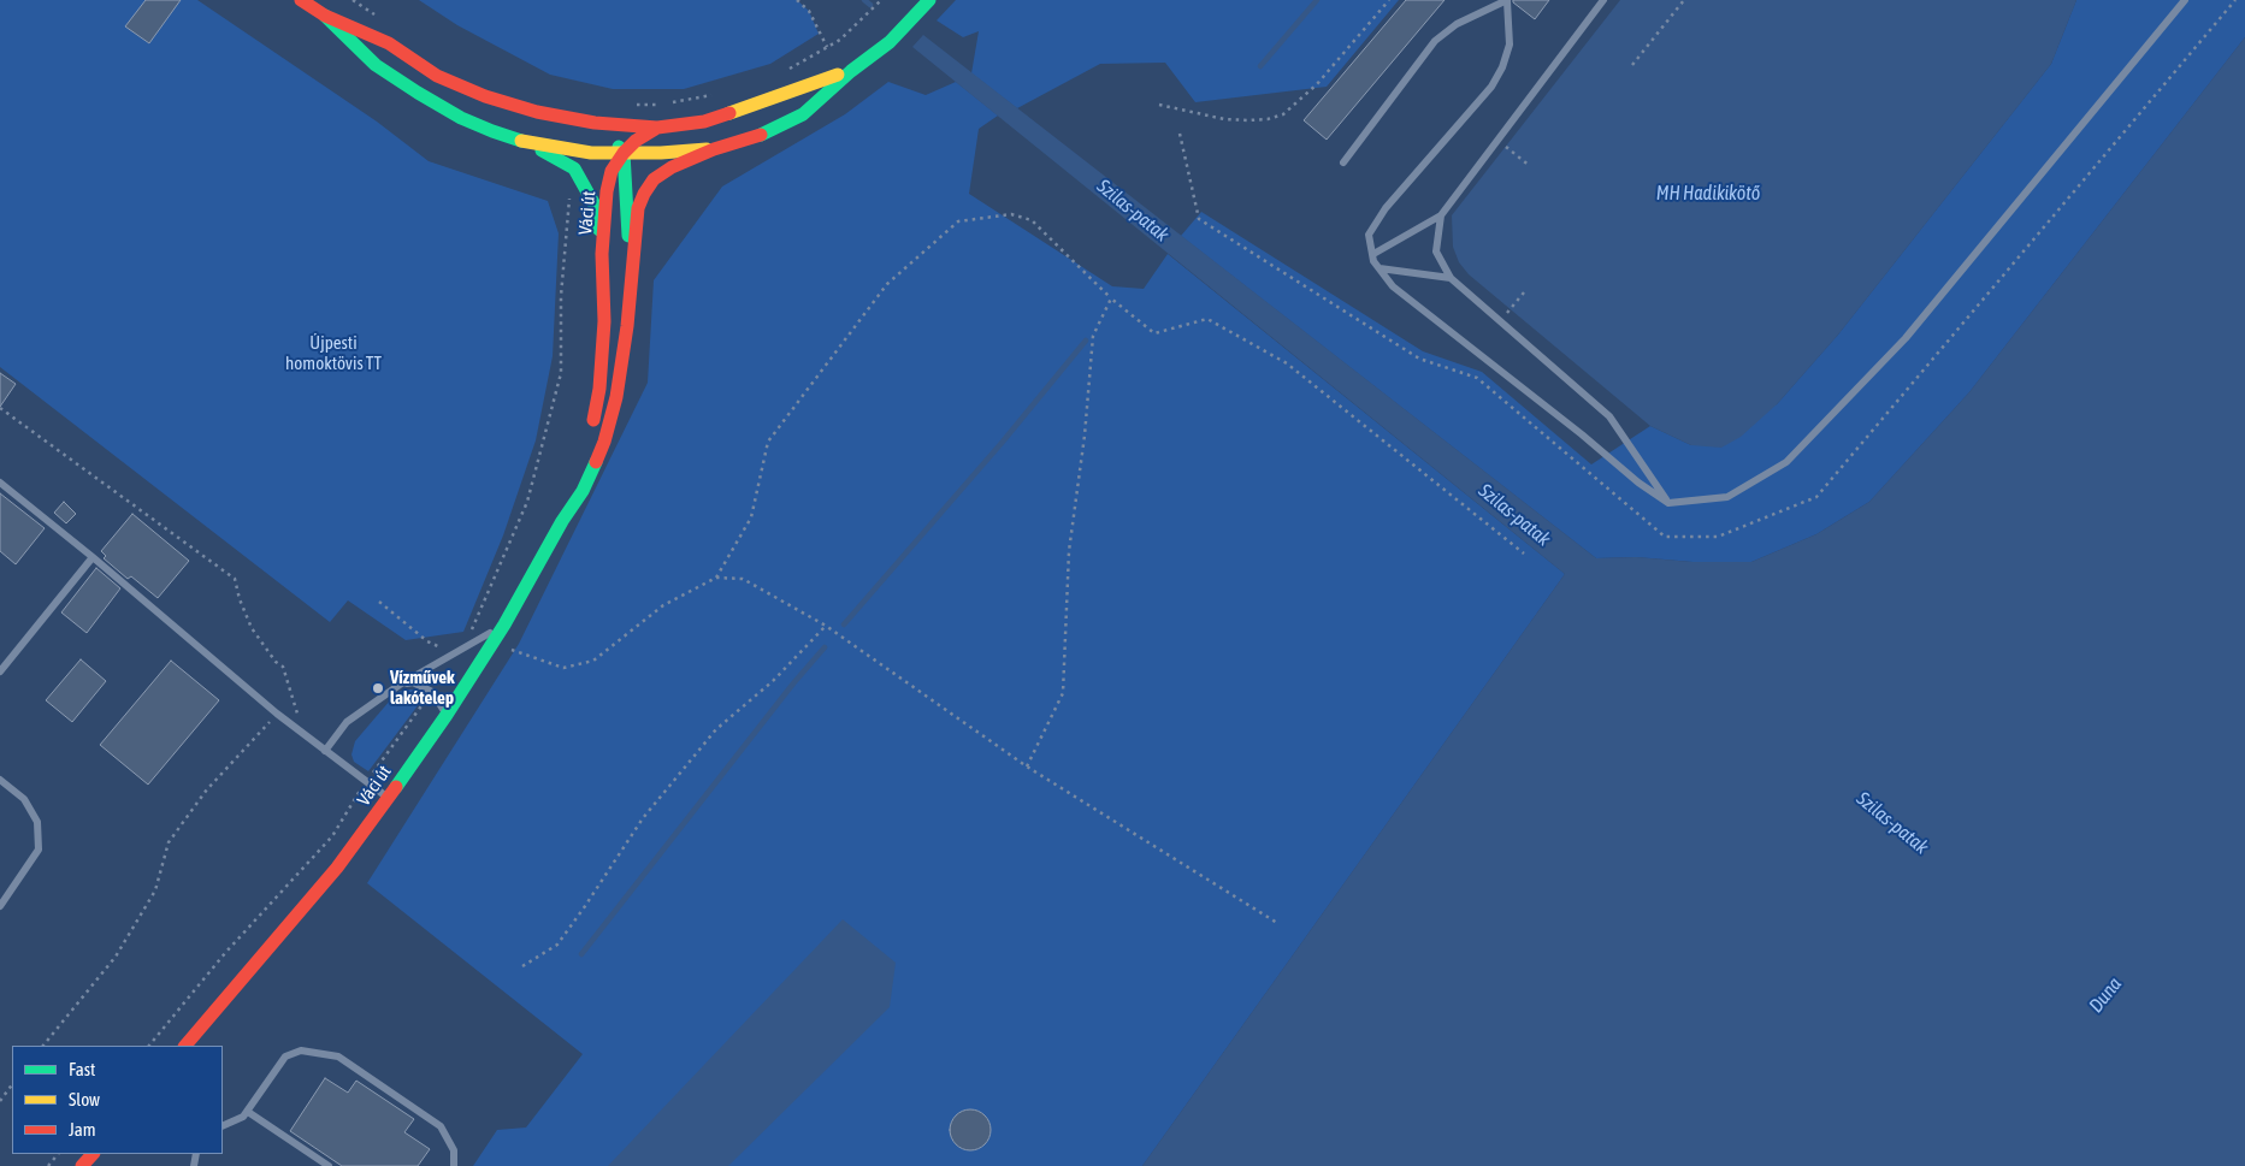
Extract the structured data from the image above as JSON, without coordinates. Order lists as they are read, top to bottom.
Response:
{
  "streets": {
    "main road": ["Váci út"]
  },
  "water": ["MH Hadikikötő", "Szilas-patak", "Duna"],
  "parks": ["Újpesti homoktövis TT"],
  "places": ["Vízművek lakótelep"],
  "legend": ["Fast", "Slow", "Jam"]
}
